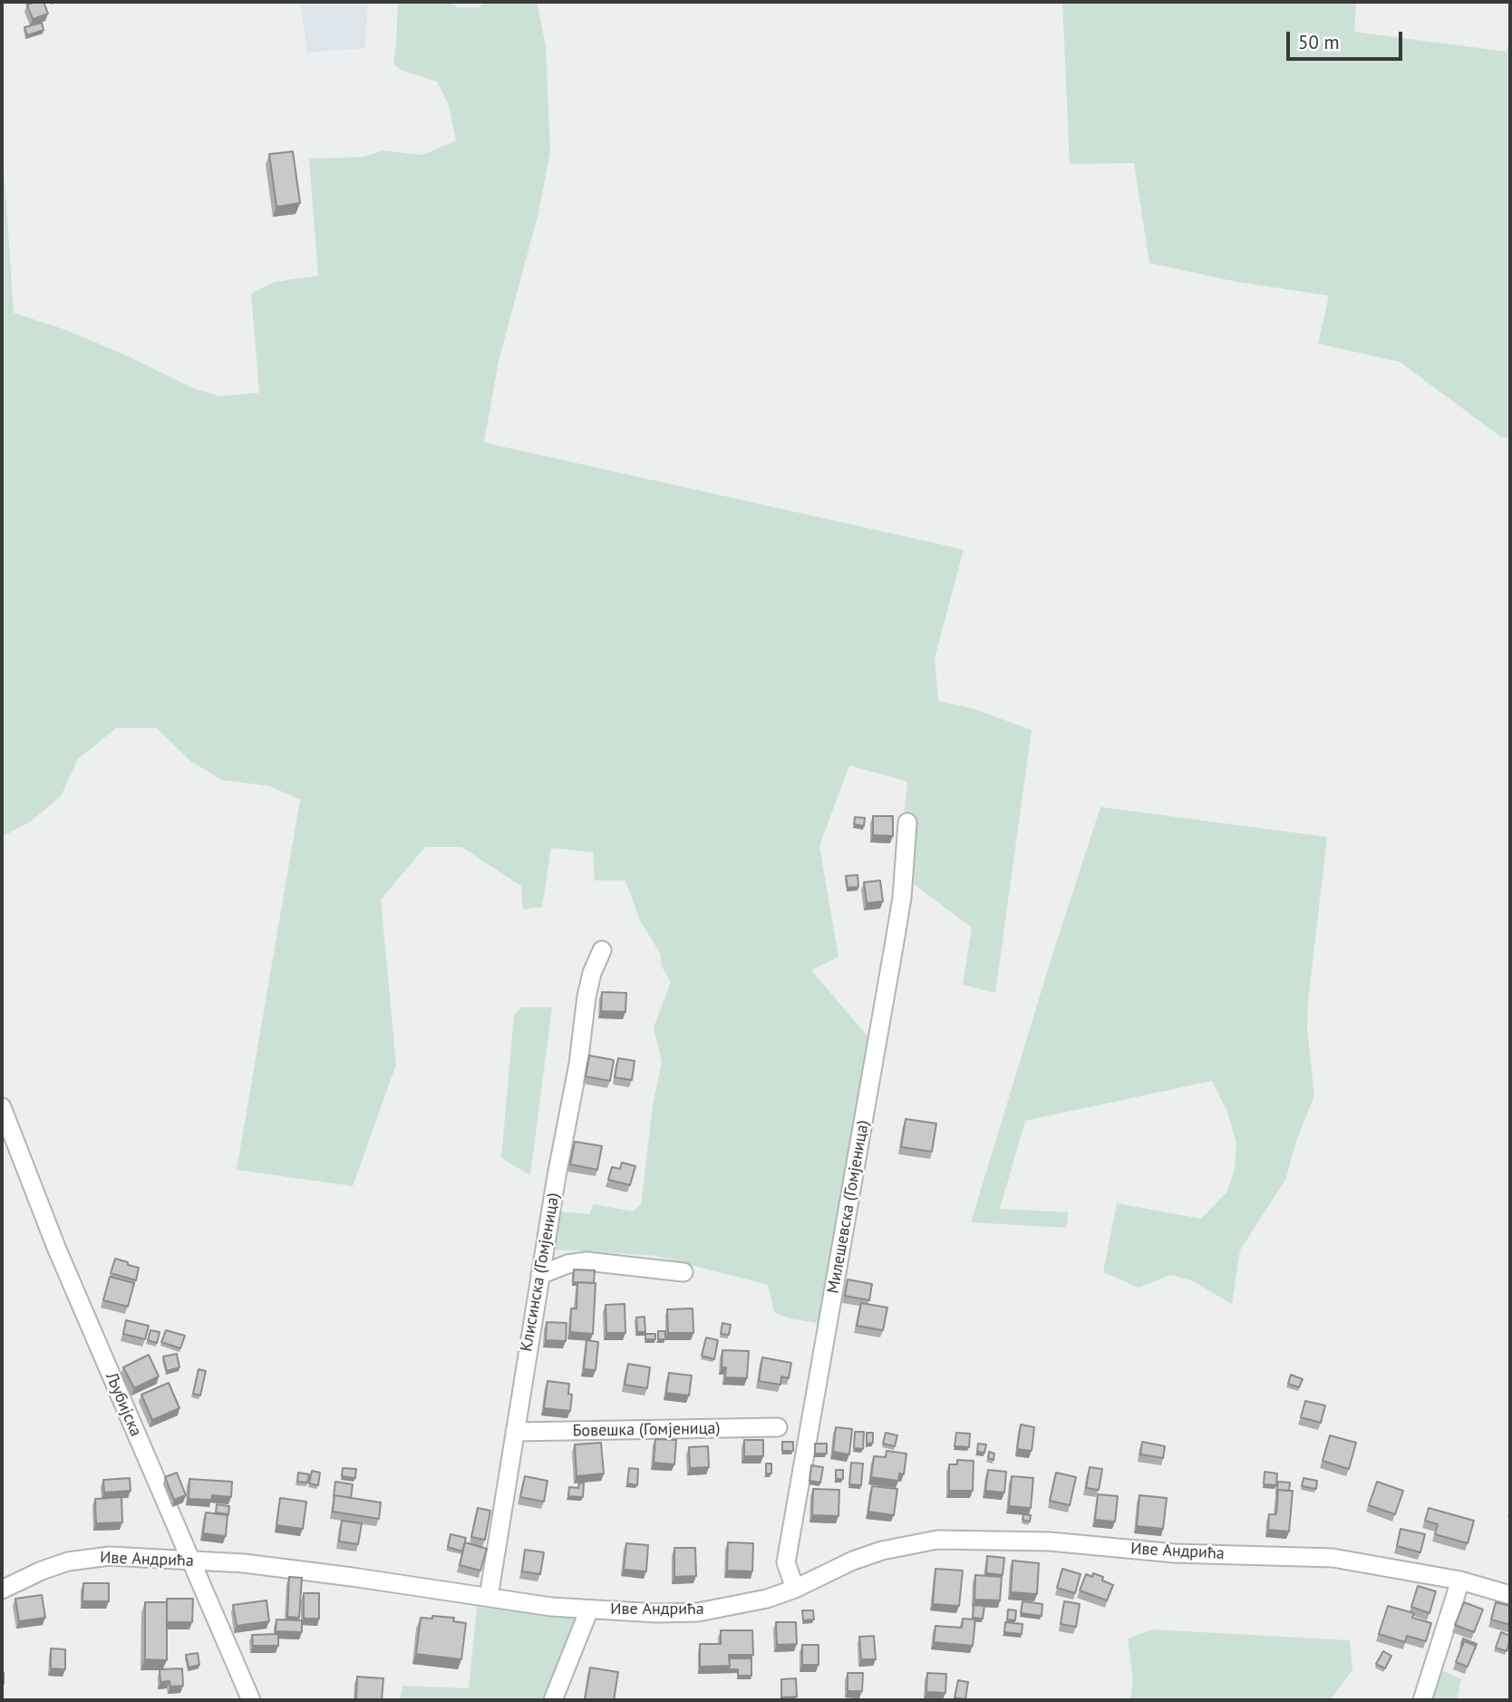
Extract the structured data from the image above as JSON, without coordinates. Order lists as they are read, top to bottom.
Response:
{
  "streets": {
    "street": [
      "Милешевска (Гомјеница)",
      "Клисинска (Гомјеница)",
      "Љубијска",
      "Бовешка (Гомјеница)",
      "Иве Андрића"
    ]
  },
  "crossings": [
    ["Милешевска (Гомјеница)", "Иве Андрића"],
    ["Клисинска (Гомјеница)", "Бовешка (Гомјеница)"],
    ["Клисинска (Гомјеница)", "Иве Андрића"],
    ["Љубијска", "Иве Андрића"]
  ],
  "scale_bar": "50 m"
}
